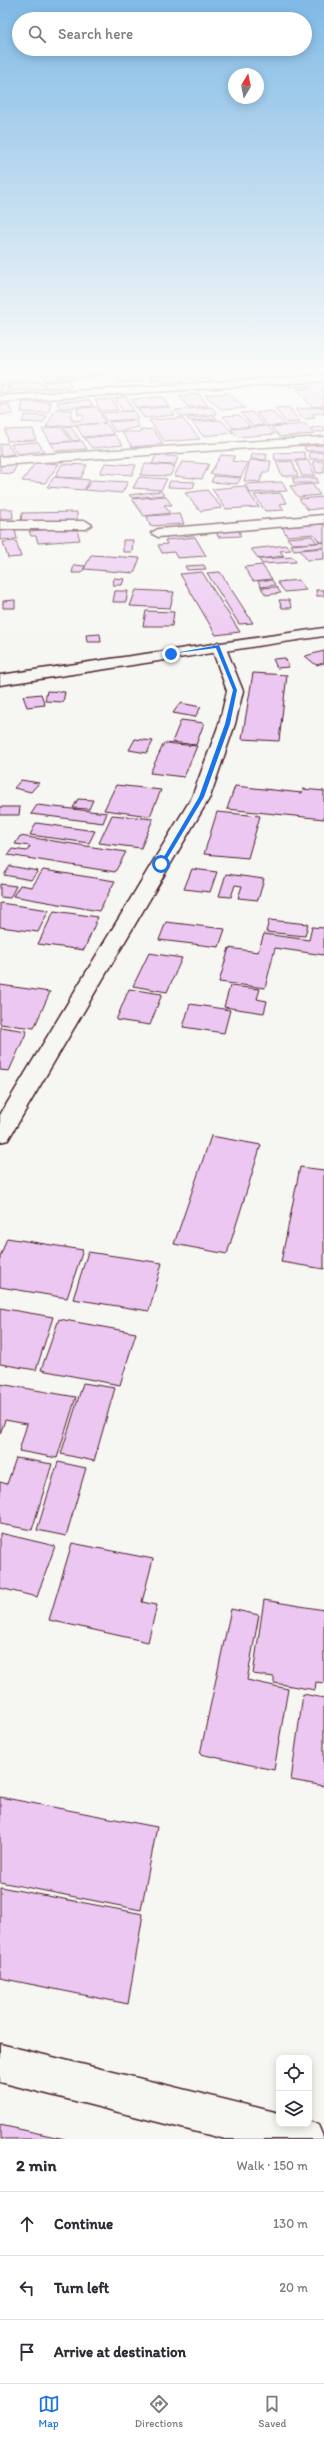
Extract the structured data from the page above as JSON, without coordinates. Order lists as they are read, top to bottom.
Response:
{
  "north": "top",
  "page": {
    "search": "Search here",
    "heading": ["2 min", "Walk · 150 m"],
    "list": [
      ["Continue", "130 m"],
      ["Turn left", "20 m"],
      "Arrive at destination"
    ],
    "nav": ["Map", "Directions", "Saved"]
  }
}
